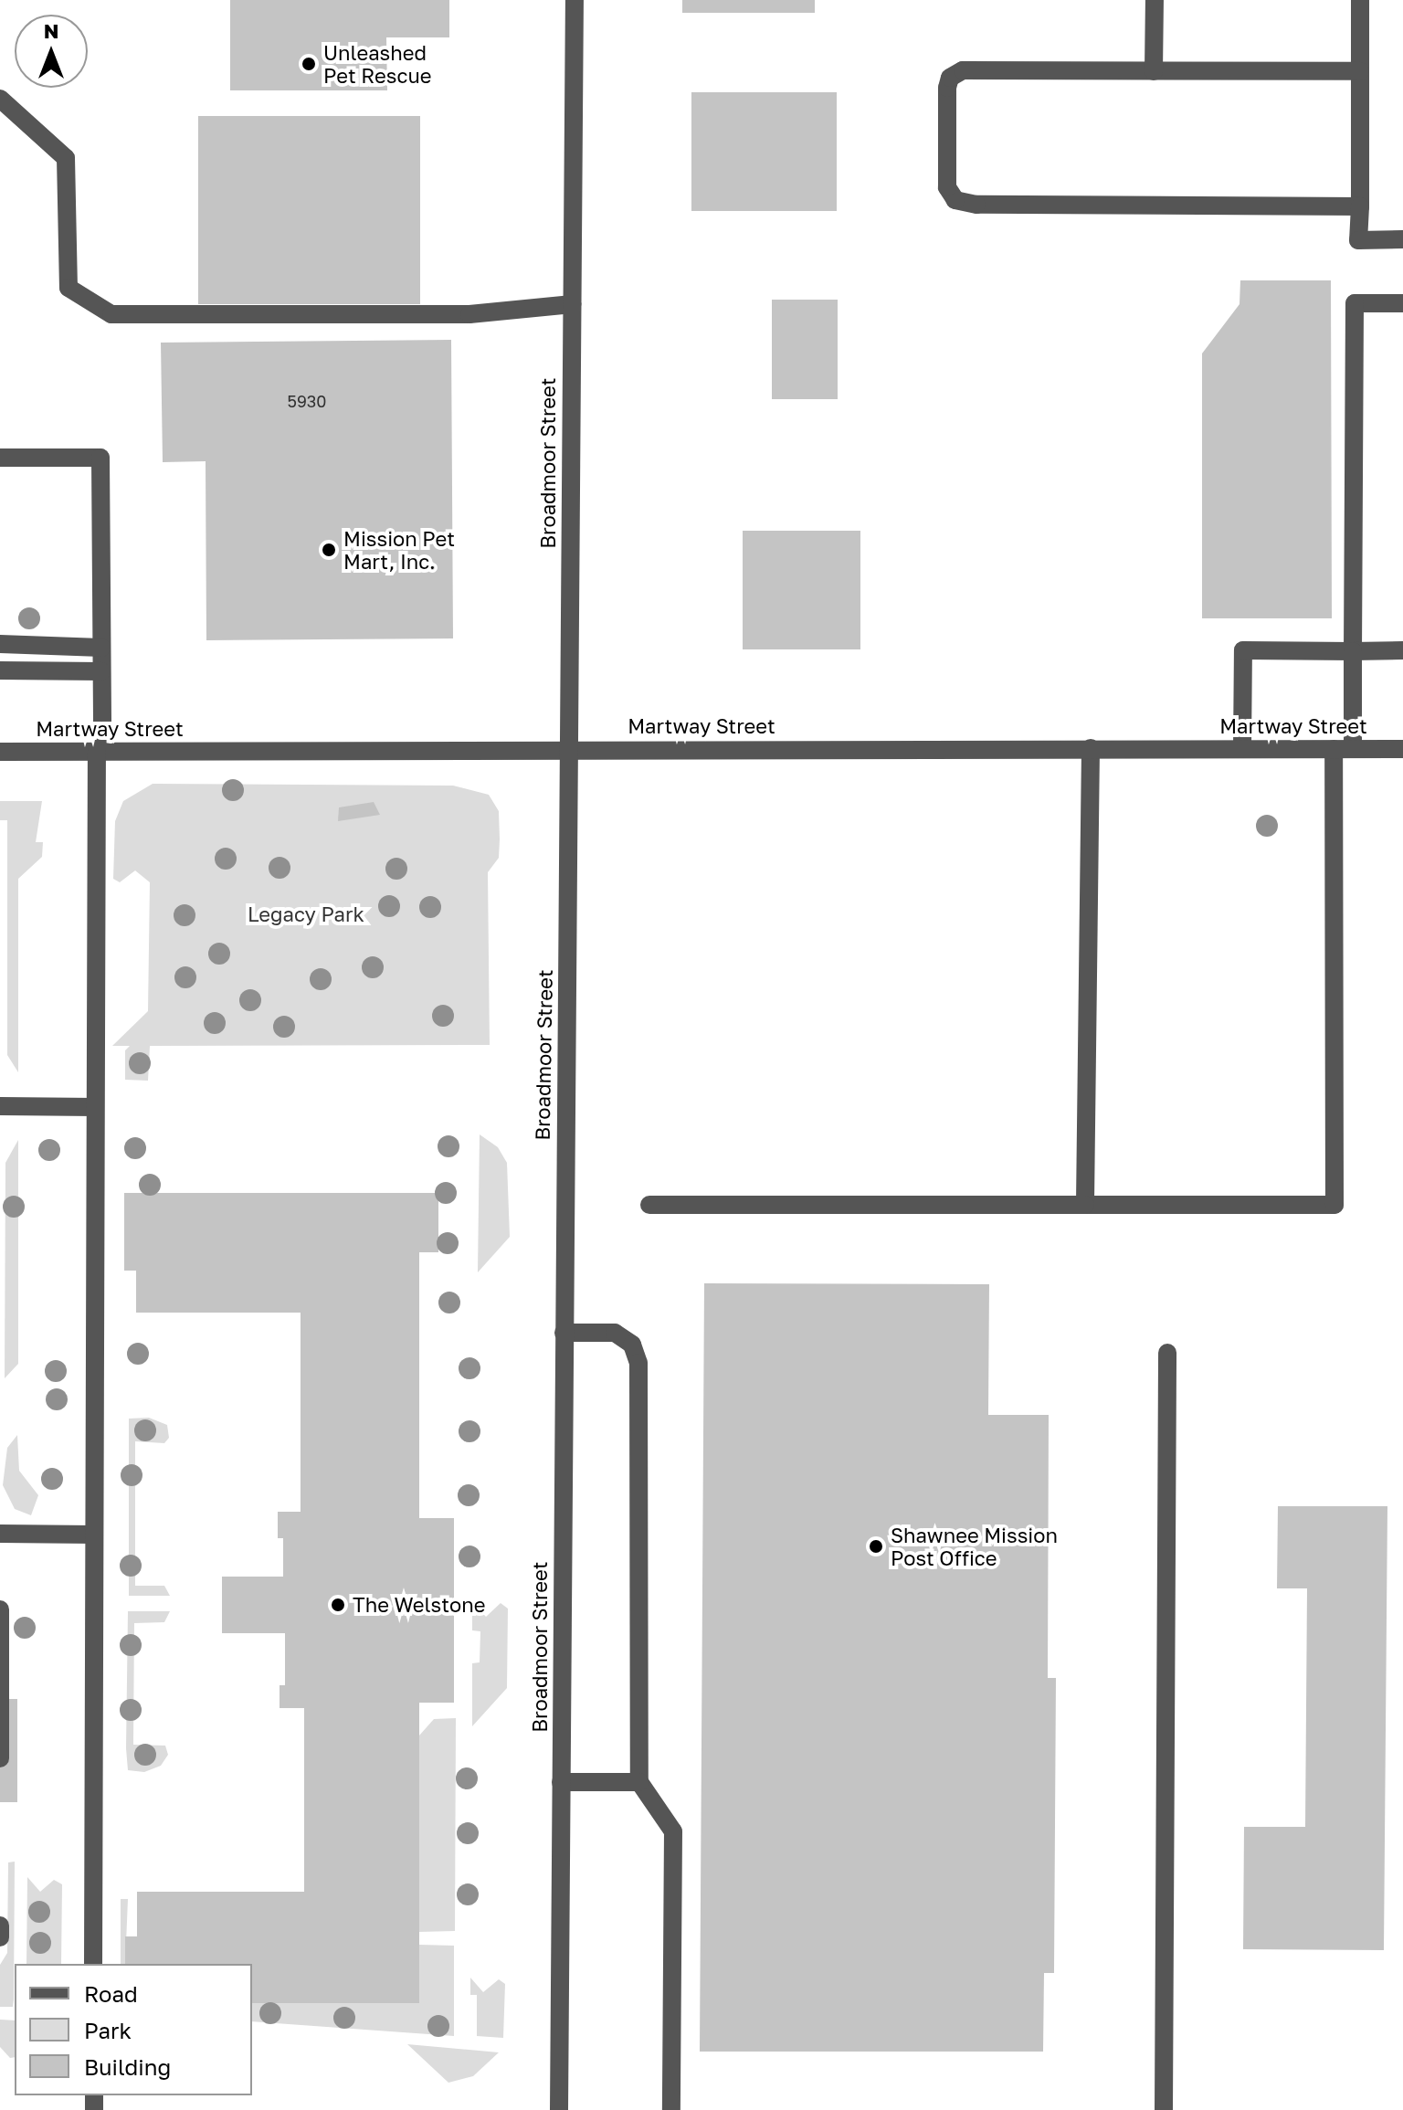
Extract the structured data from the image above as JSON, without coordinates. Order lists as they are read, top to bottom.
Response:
{
  "streets": {
    "street": ["Broadmoor Street", "Martway Street"]
  },
  "crossings": [
    ["Broadmoor Street", "Martway Street"]
  ],
  "parks": ["Legacy Park"],
  "places": [
    "Unleashed Pet Rescue",
    "Mission Pet Mart, Inc.",
    "Shawnee Mission Post Office",
    "The Welstone"
  ],
  "house_numbers": ["5930"],
  "legend": ["Road", "Park", "Building"],
  "north": "top"
}
